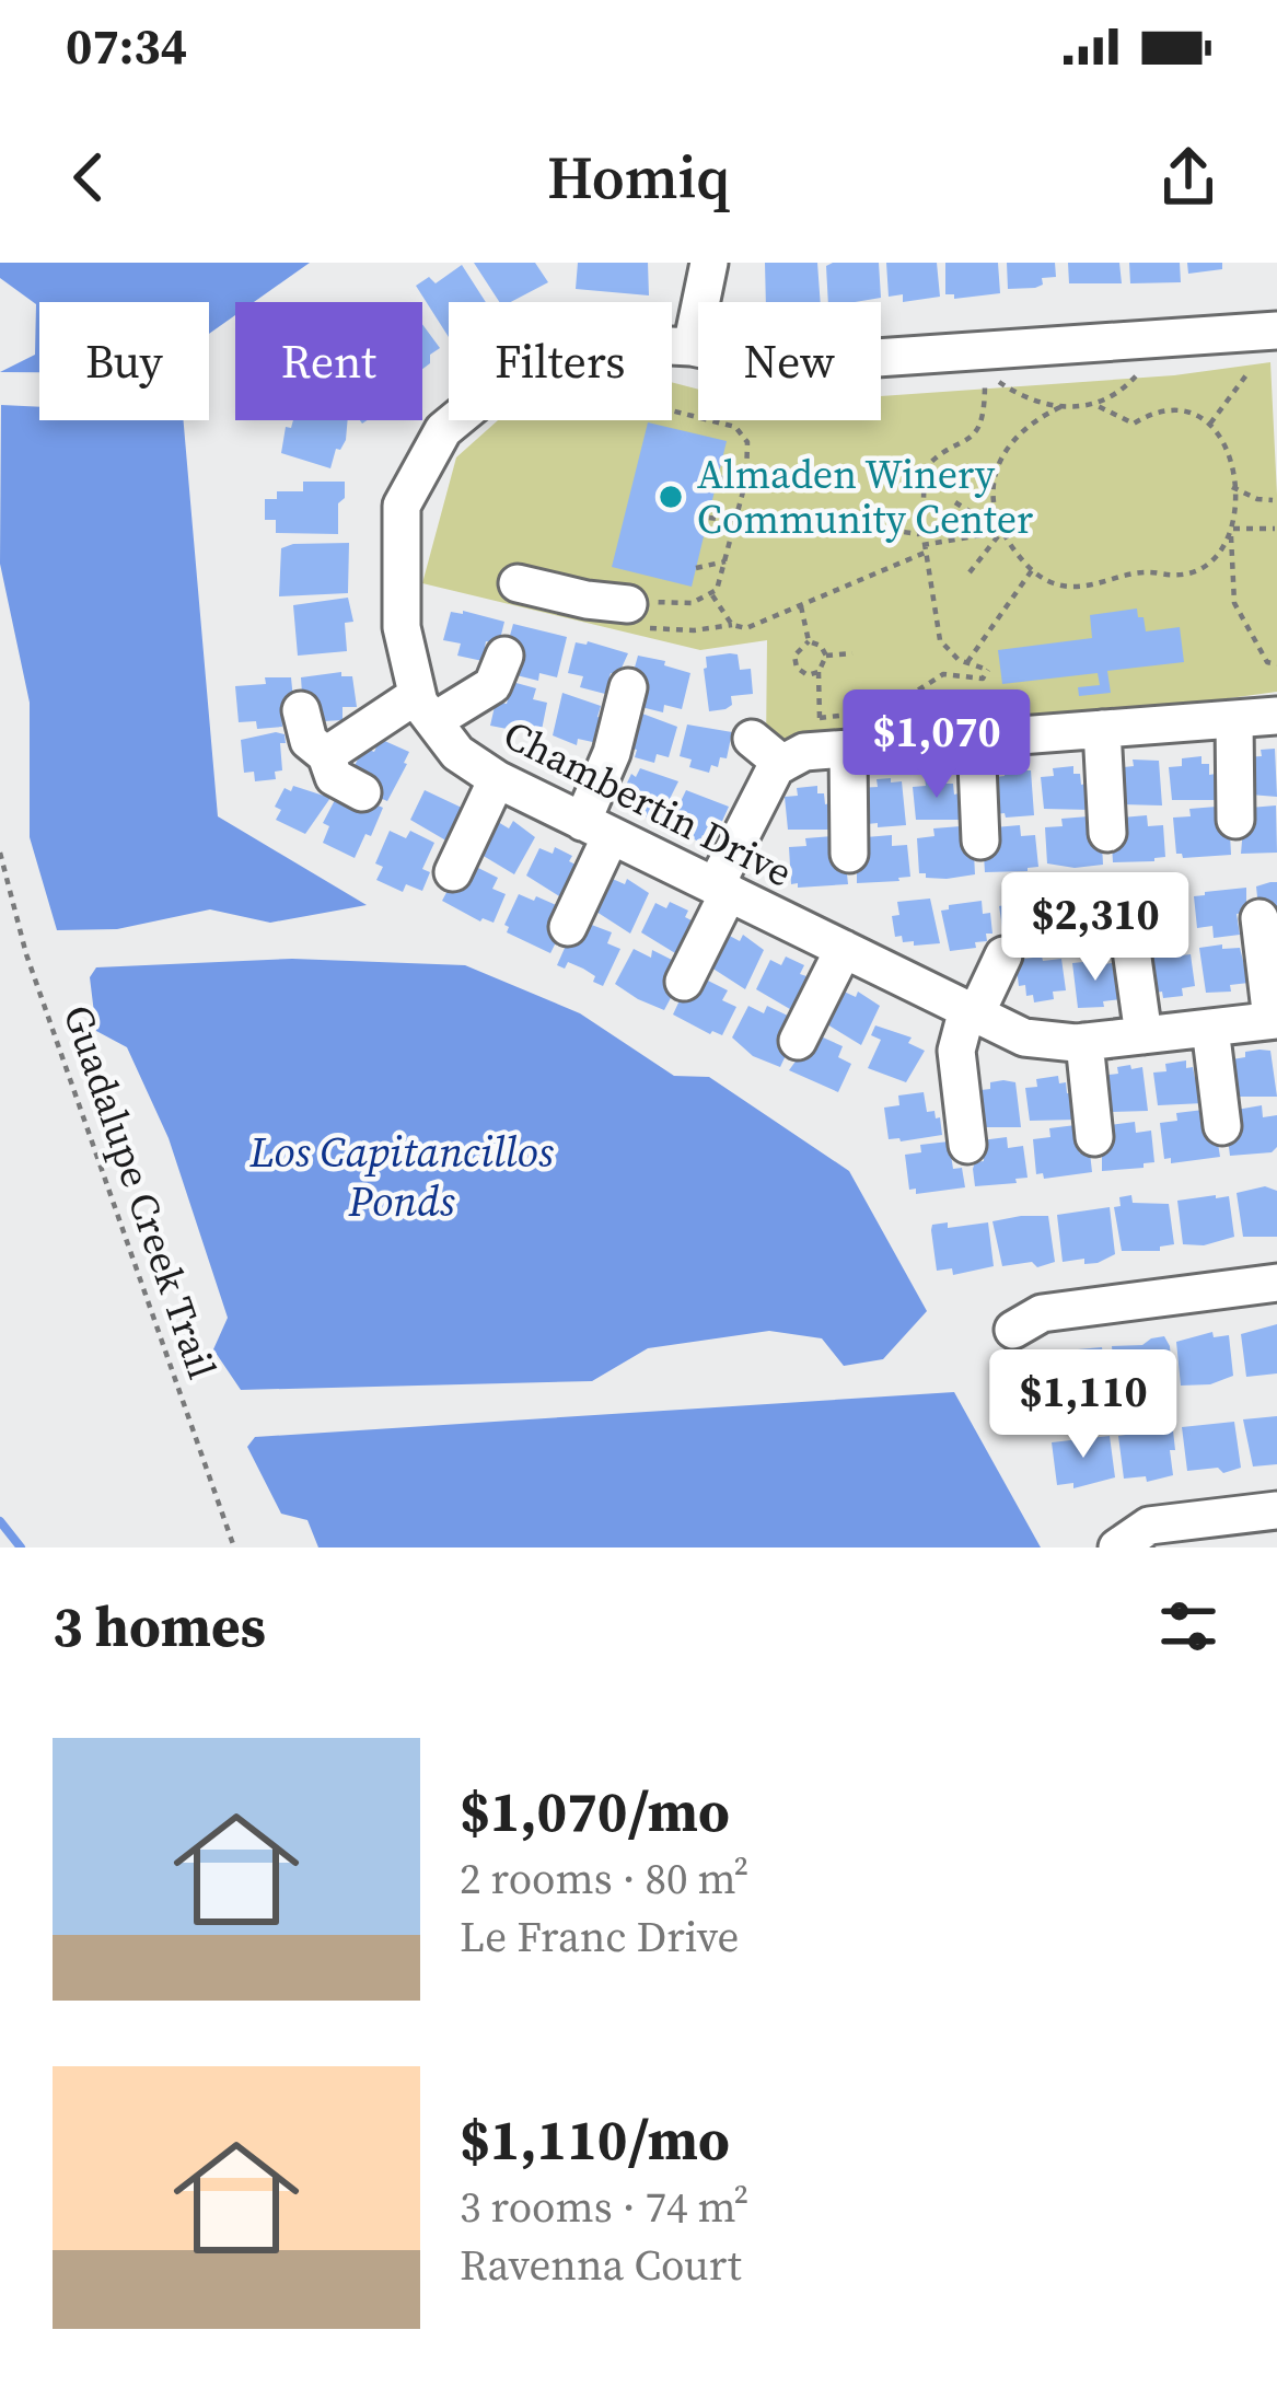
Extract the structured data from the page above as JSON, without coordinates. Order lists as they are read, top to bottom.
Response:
{
  "streets": {
    "street": ["Chambertin Drive"],
    "path": ["Guadalupe Creek Trail"]
  },
  "water": ["Los Capitancillos Ponds"],
  "places": ["Almaden Winery Community Center"],
  "page": {
    "status": "07:34",
    "header": "Homiq",
    "chip": [
      "Buy",
      "Rent",
      "Filters",
      "New"
    ],
    "price": ["$1,070", "$2,310", "$1,110"],
    "heading": "3 homes",
    "list": [
      {
        "name": "$1,070/mo",
        "note": "2 rooms · 80 m² · Le Franc Drive"
      },
      {
        "name": "$1,110/mo",
        "note": "3 rooms · 74 m² · Ravenna Court"
      }
    ]
  }
}
